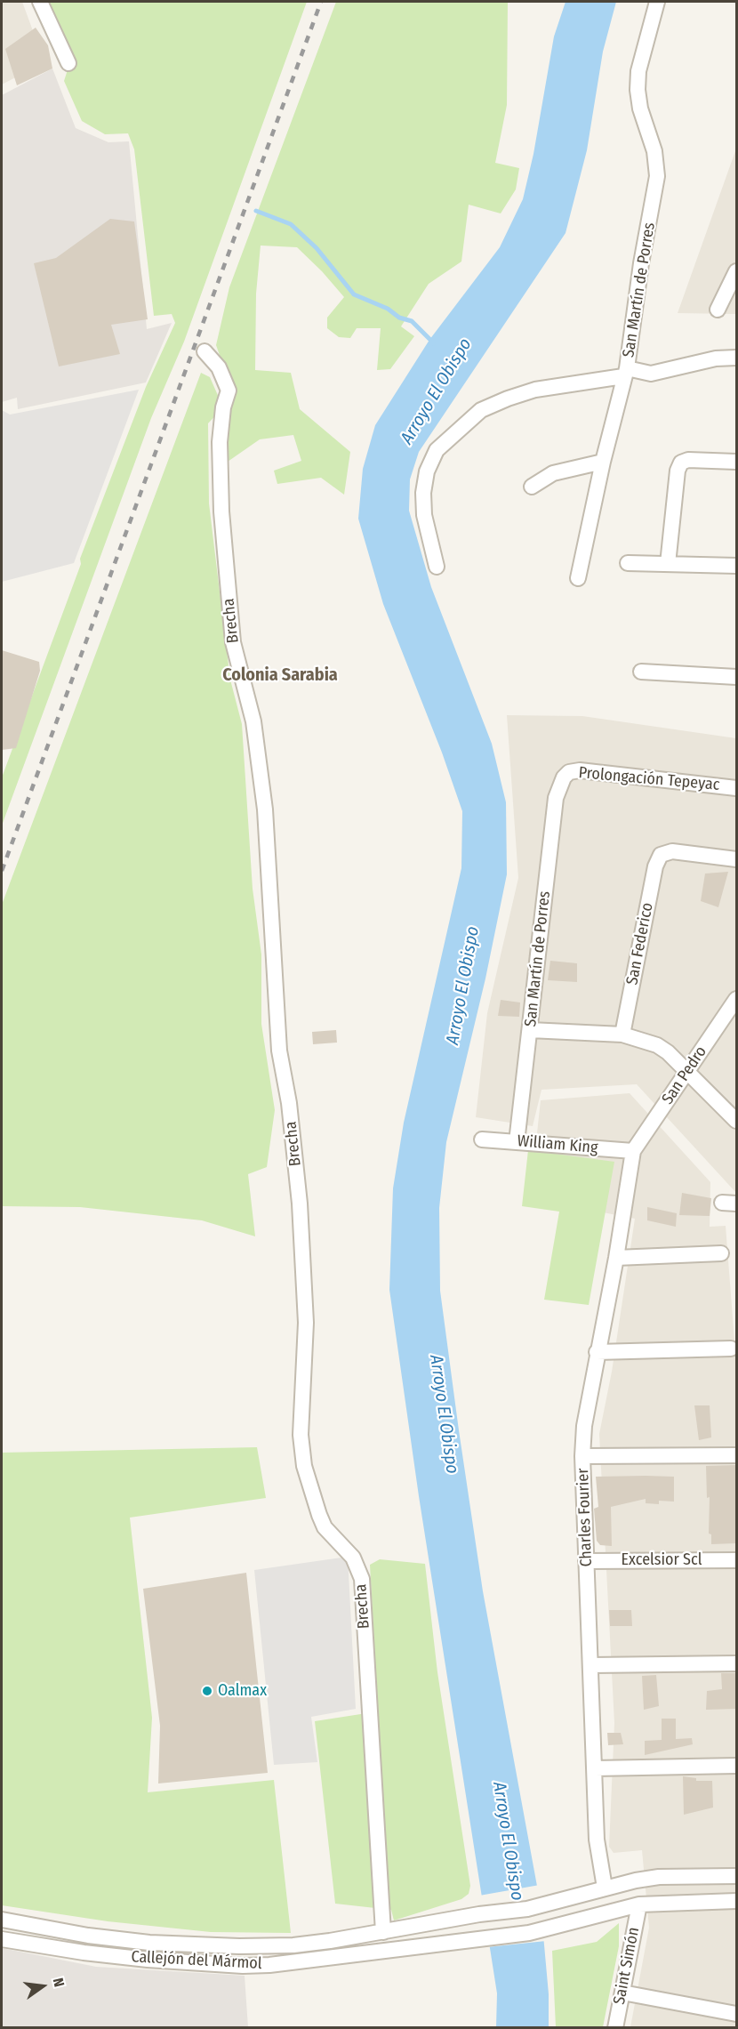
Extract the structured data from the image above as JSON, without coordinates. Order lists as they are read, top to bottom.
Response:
{
  "streets": {
    "street": [
      "San Martín de Porres",
      "Brecha",
      "Prolongación Tepeyac",
      "San Federico",
      "San Pedro",
      "William King",
      "Charles Fourier",
      "Excelsior Scl",
      "Callejón del Mármol",
      "Saint Simón"
    ]
  },
  "crossings": [
    ["San Martín de Porres", "Prolongación Tepeyac"],
    ["San Martín de Porres", "William King"],
    ["Brecha", "Callejón del Mármol"],
    ["San Pedro", "William King"],
    ["San Pedro", "Charles Fourier"],
    ["William King", "Charles Fourier"],
    ["Charles Fourier", "Excelsior Scl"],
    ["Charles Fourier", "Callejón del Mármol"],
    ["Callejón del Mármol", "Saint Simón"]
  ],
  "districts": ["Colonia Sarabia"],
  "water": ["Arroyo El Obispo"],
  "places": ["Oalmax"],
  "north": "right"
}
